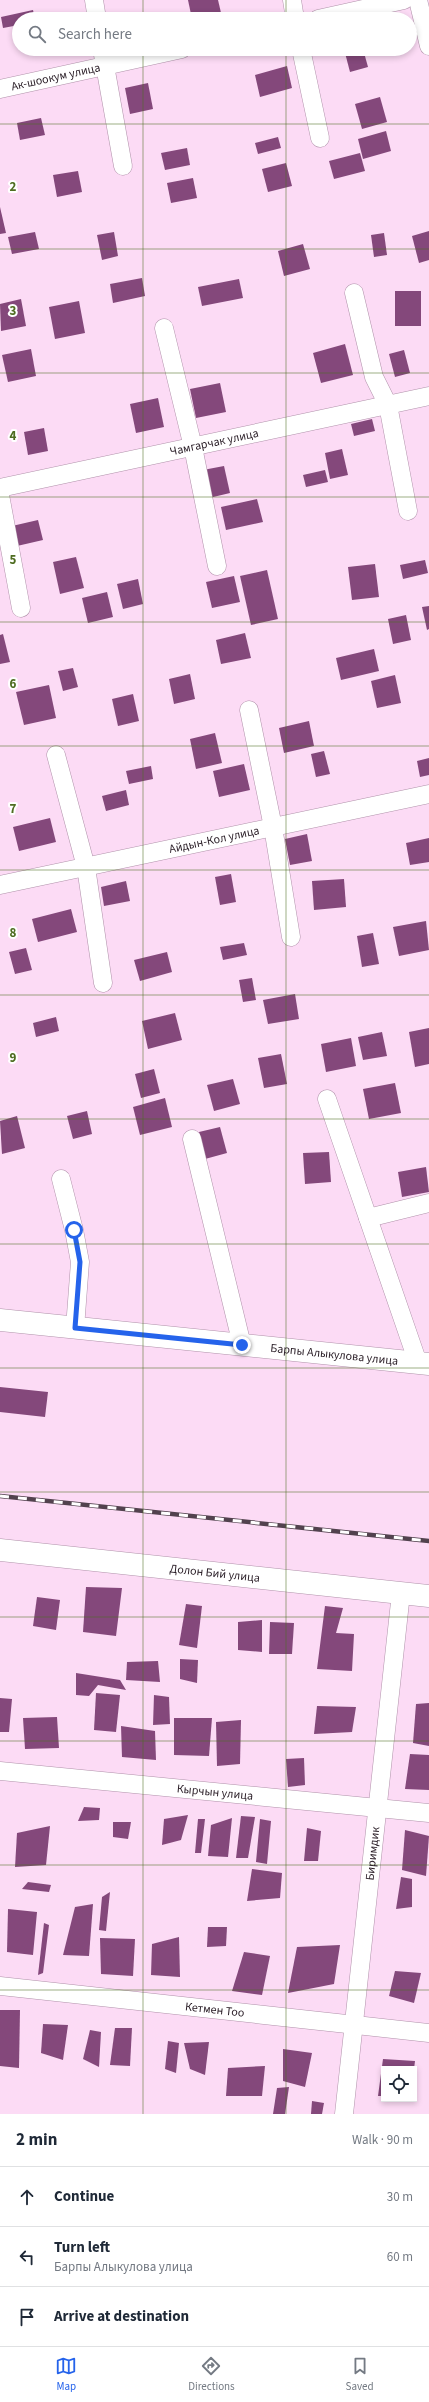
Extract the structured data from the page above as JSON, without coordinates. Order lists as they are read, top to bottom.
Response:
{
  "streets": {
    "street": [
      "Ак-шоокум улица",
      "Чамгарчак улица",
      "Айдын-Кол улица",
      "Барпы Алыкулова улица",
      "Долон Бий улица",
      "Кырчын улица",
      "Биримдик",
      "Кетмен Тоо"
    ]
  },
  "crossings": [
    ["Долон Бий улица", "Биримдик"],
    ["Кырчын улица", "Биримдик"],
    ["Биримдик", "Кетмен Тоо"]
  ],
  "page": {
    "search": "Search here",
    "heading": ["2 min", "Walk · 90 m"],
    "list": [
      ["Continue", "30 m"],
      ["Turn left", "Барпы Алыкулова улица", "60 m"],
      "Arrive at destination"
    ],
    "nav": ["Map", "Directions", "Saved"]
  },
  "grid": {
    "rows": [
      "2",
      "3",
      "4",
      "5",
      "6",
      "7",
      "8",
      "9"
    ]
  }
}
